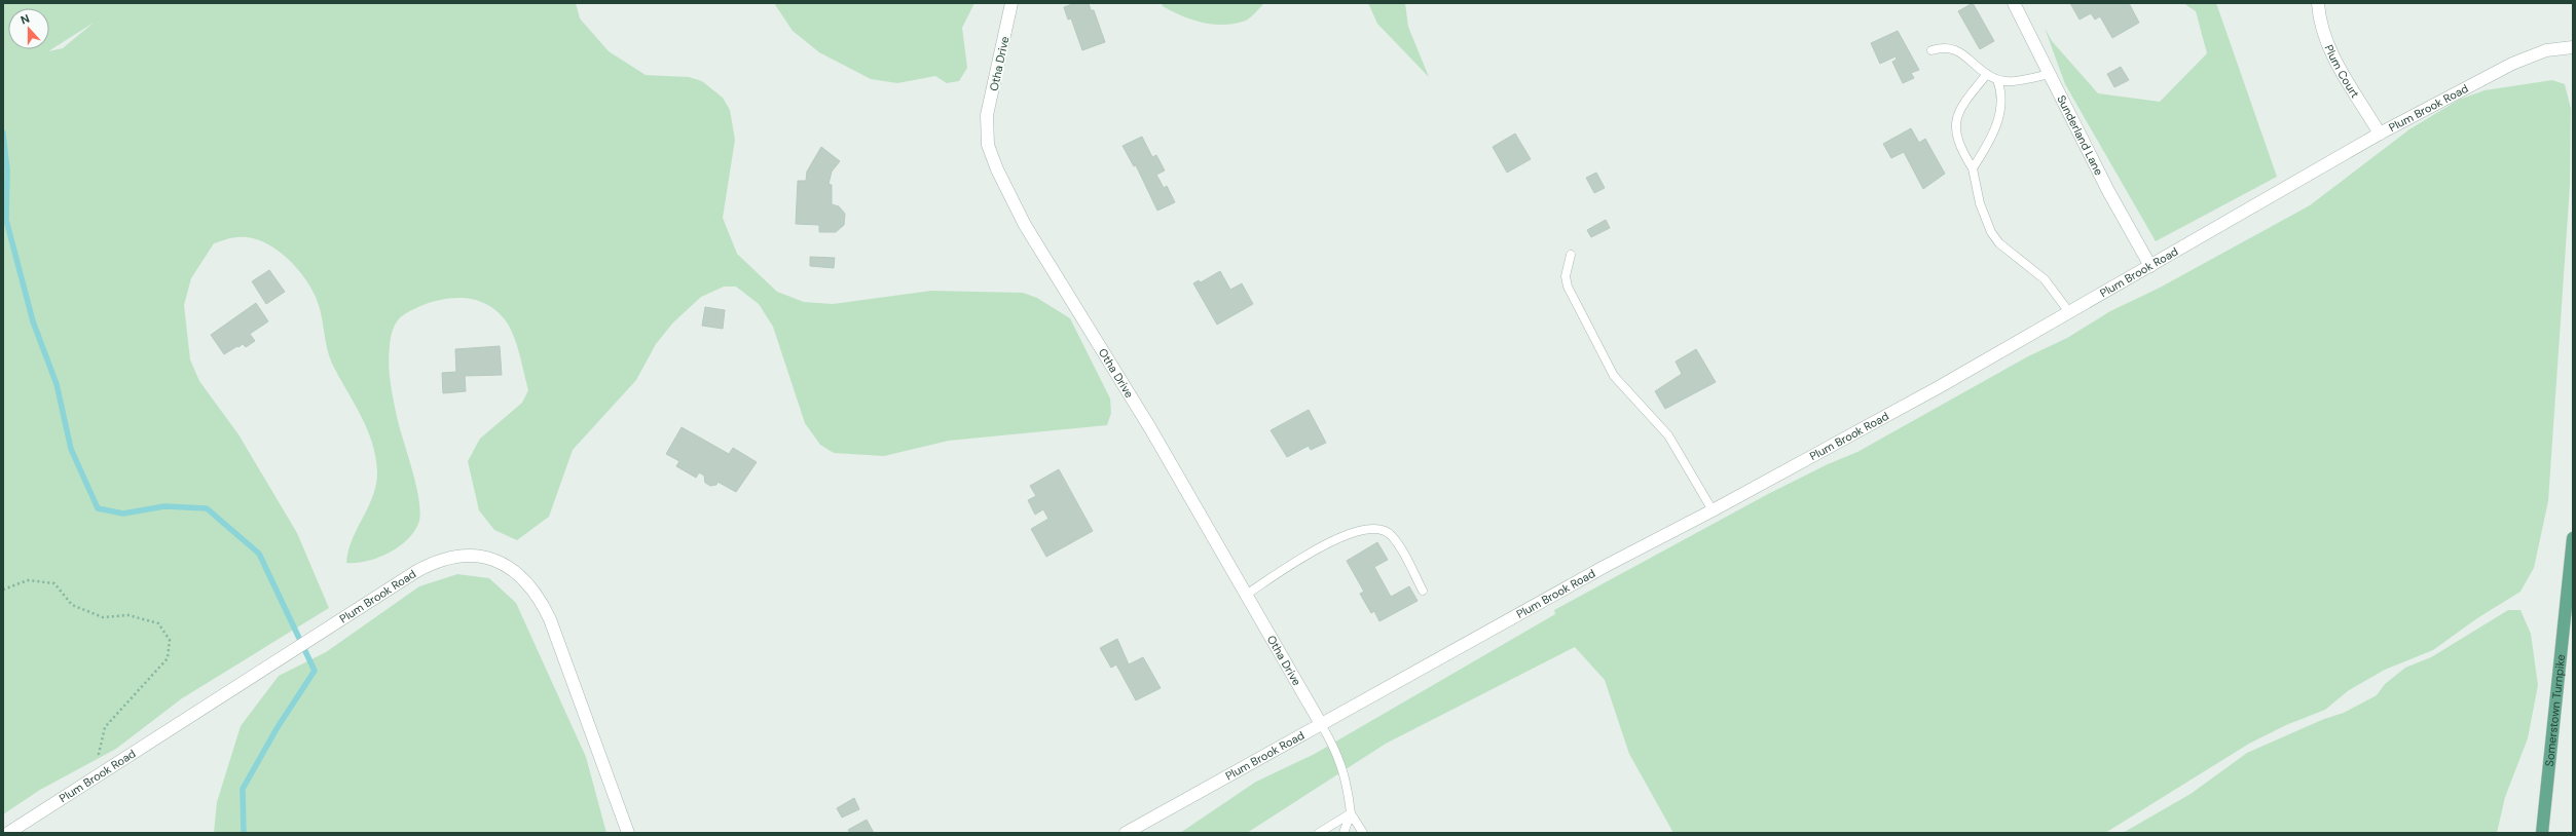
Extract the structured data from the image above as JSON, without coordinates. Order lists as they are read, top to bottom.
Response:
{
  "streets": {
    "main road": ["Somerstown Turnpike"],
    "street": [
      "Otha Drive",
      "Plum Court",
      "Plum Brook Road",
      "Sunderland Lane"
    ]
  },
  "crossings": [
    ["Otha Drive", "Plum Brook Road"],
    ["Plum Court", "Plum Brook Road"],
    ["Plum Brook Road", "Sunderland Lane"]
  ],
  "north": "top"
}
